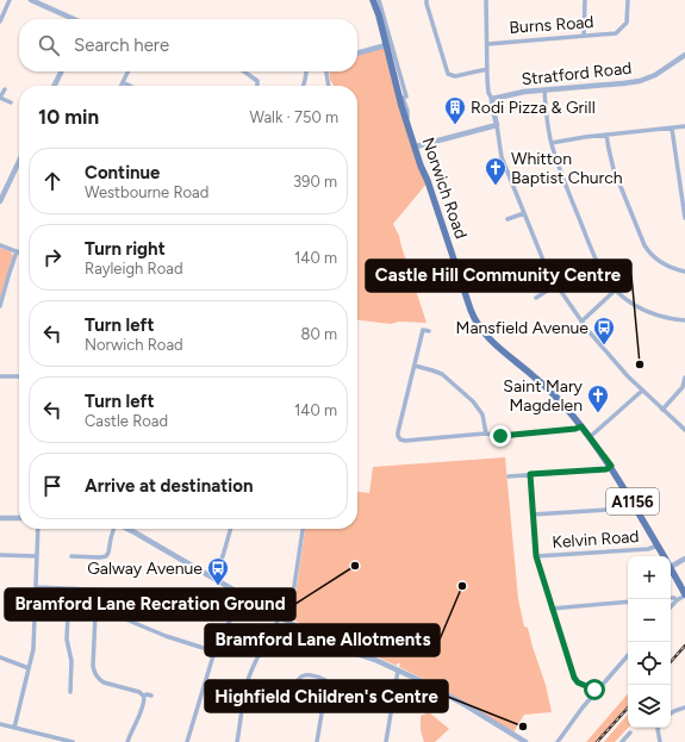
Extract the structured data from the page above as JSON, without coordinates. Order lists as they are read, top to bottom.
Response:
{
  "streets": {
    "main road": ["Norwich Road", "A1156"],
    "street": ["Burns Road", "Stratford Road", "Kelvin Road"]
  },
  "crossings": [
    ["Norwich Road", "Kelvin Road"]
  ],
  "places": {
    "building": ["Rodi Pizza & Grill"],
    "church": ["Whitton Baptist Church", "Saint Mary Magdelen"],
    "bus stop": ["Mansfield Avenue", "Galway Avenue"],
    "other": [
      "Castle Hill Community Centre",
      "Bramford Lane Recration Ground",
      "Bramford Lane Allotments",
      "Highfield Children's Centre"
    ]
  },
  "page": {
    "search": "Search here",
    "heading": ["10 min", "Walk · 750 m"],
    "list": [
      ["Continue", "Westbourne Road", "390 m"],
      ["Turn right", "Rayleigh Road", "140 m"],
      ["Turn left", "Norwich Road", "80 m"],
      ["Turn left", "Castle Road", "140 m"],
      "Arrive at destination"
    ],
    "map_buttons": ["+", "−"]
  }
}
